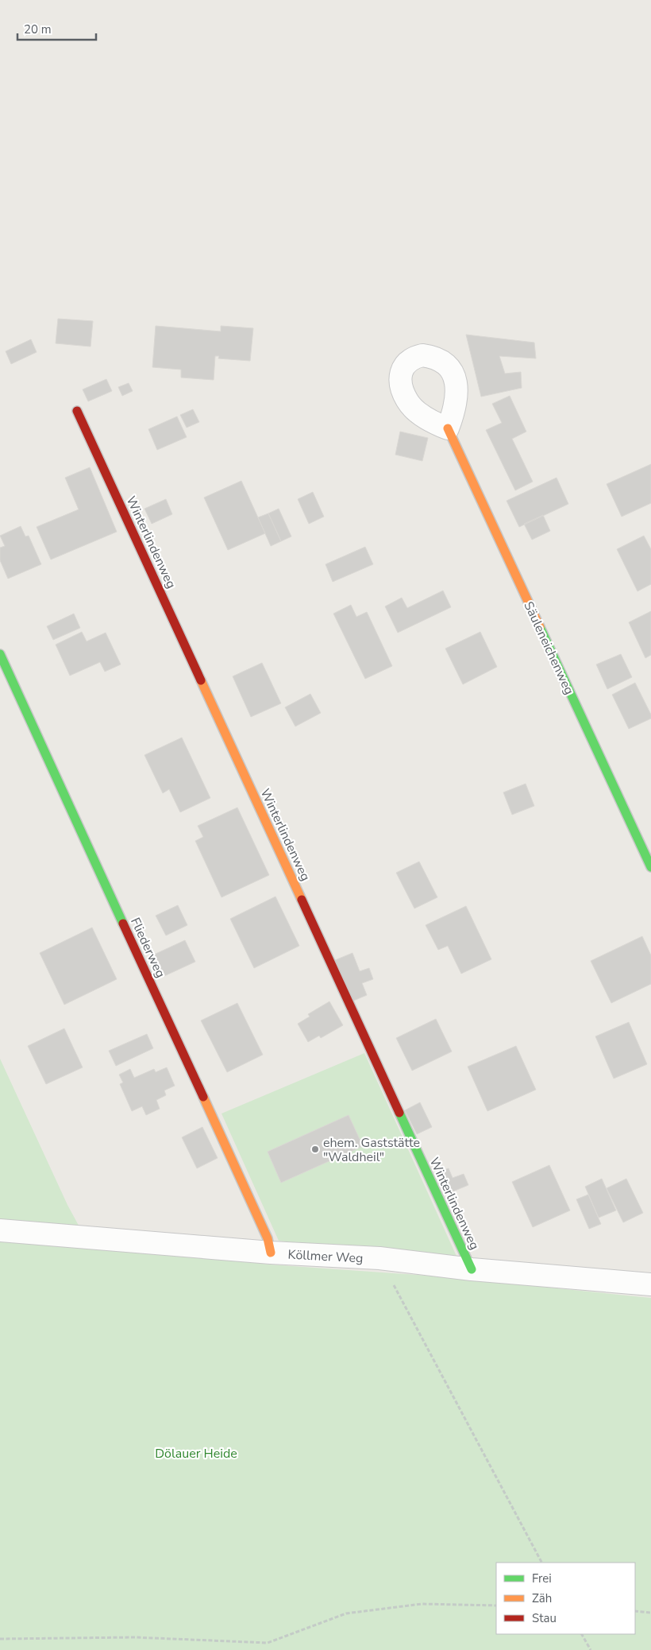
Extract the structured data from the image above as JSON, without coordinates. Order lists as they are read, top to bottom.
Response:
{
  "streets": {
    "street": [
      "Winterlindenweg",
      "Säuleneichenweg",
      "Fliederweg",
      "Köllmer Weg"
    ]
  },
  "crossings": [
    ["Winterlindenweg", "Köllmer Weg"],
    ["Fliederweg", "Köllmer Weg"]
  ],
  "parks": ["Dölauer Heide"],
  "places": ["ehem. Gaststätte \"Waldheil\""],
  "legend": ["Frei", "Zäh", "Stau"],
  "scale_bar": "20 m"
}
